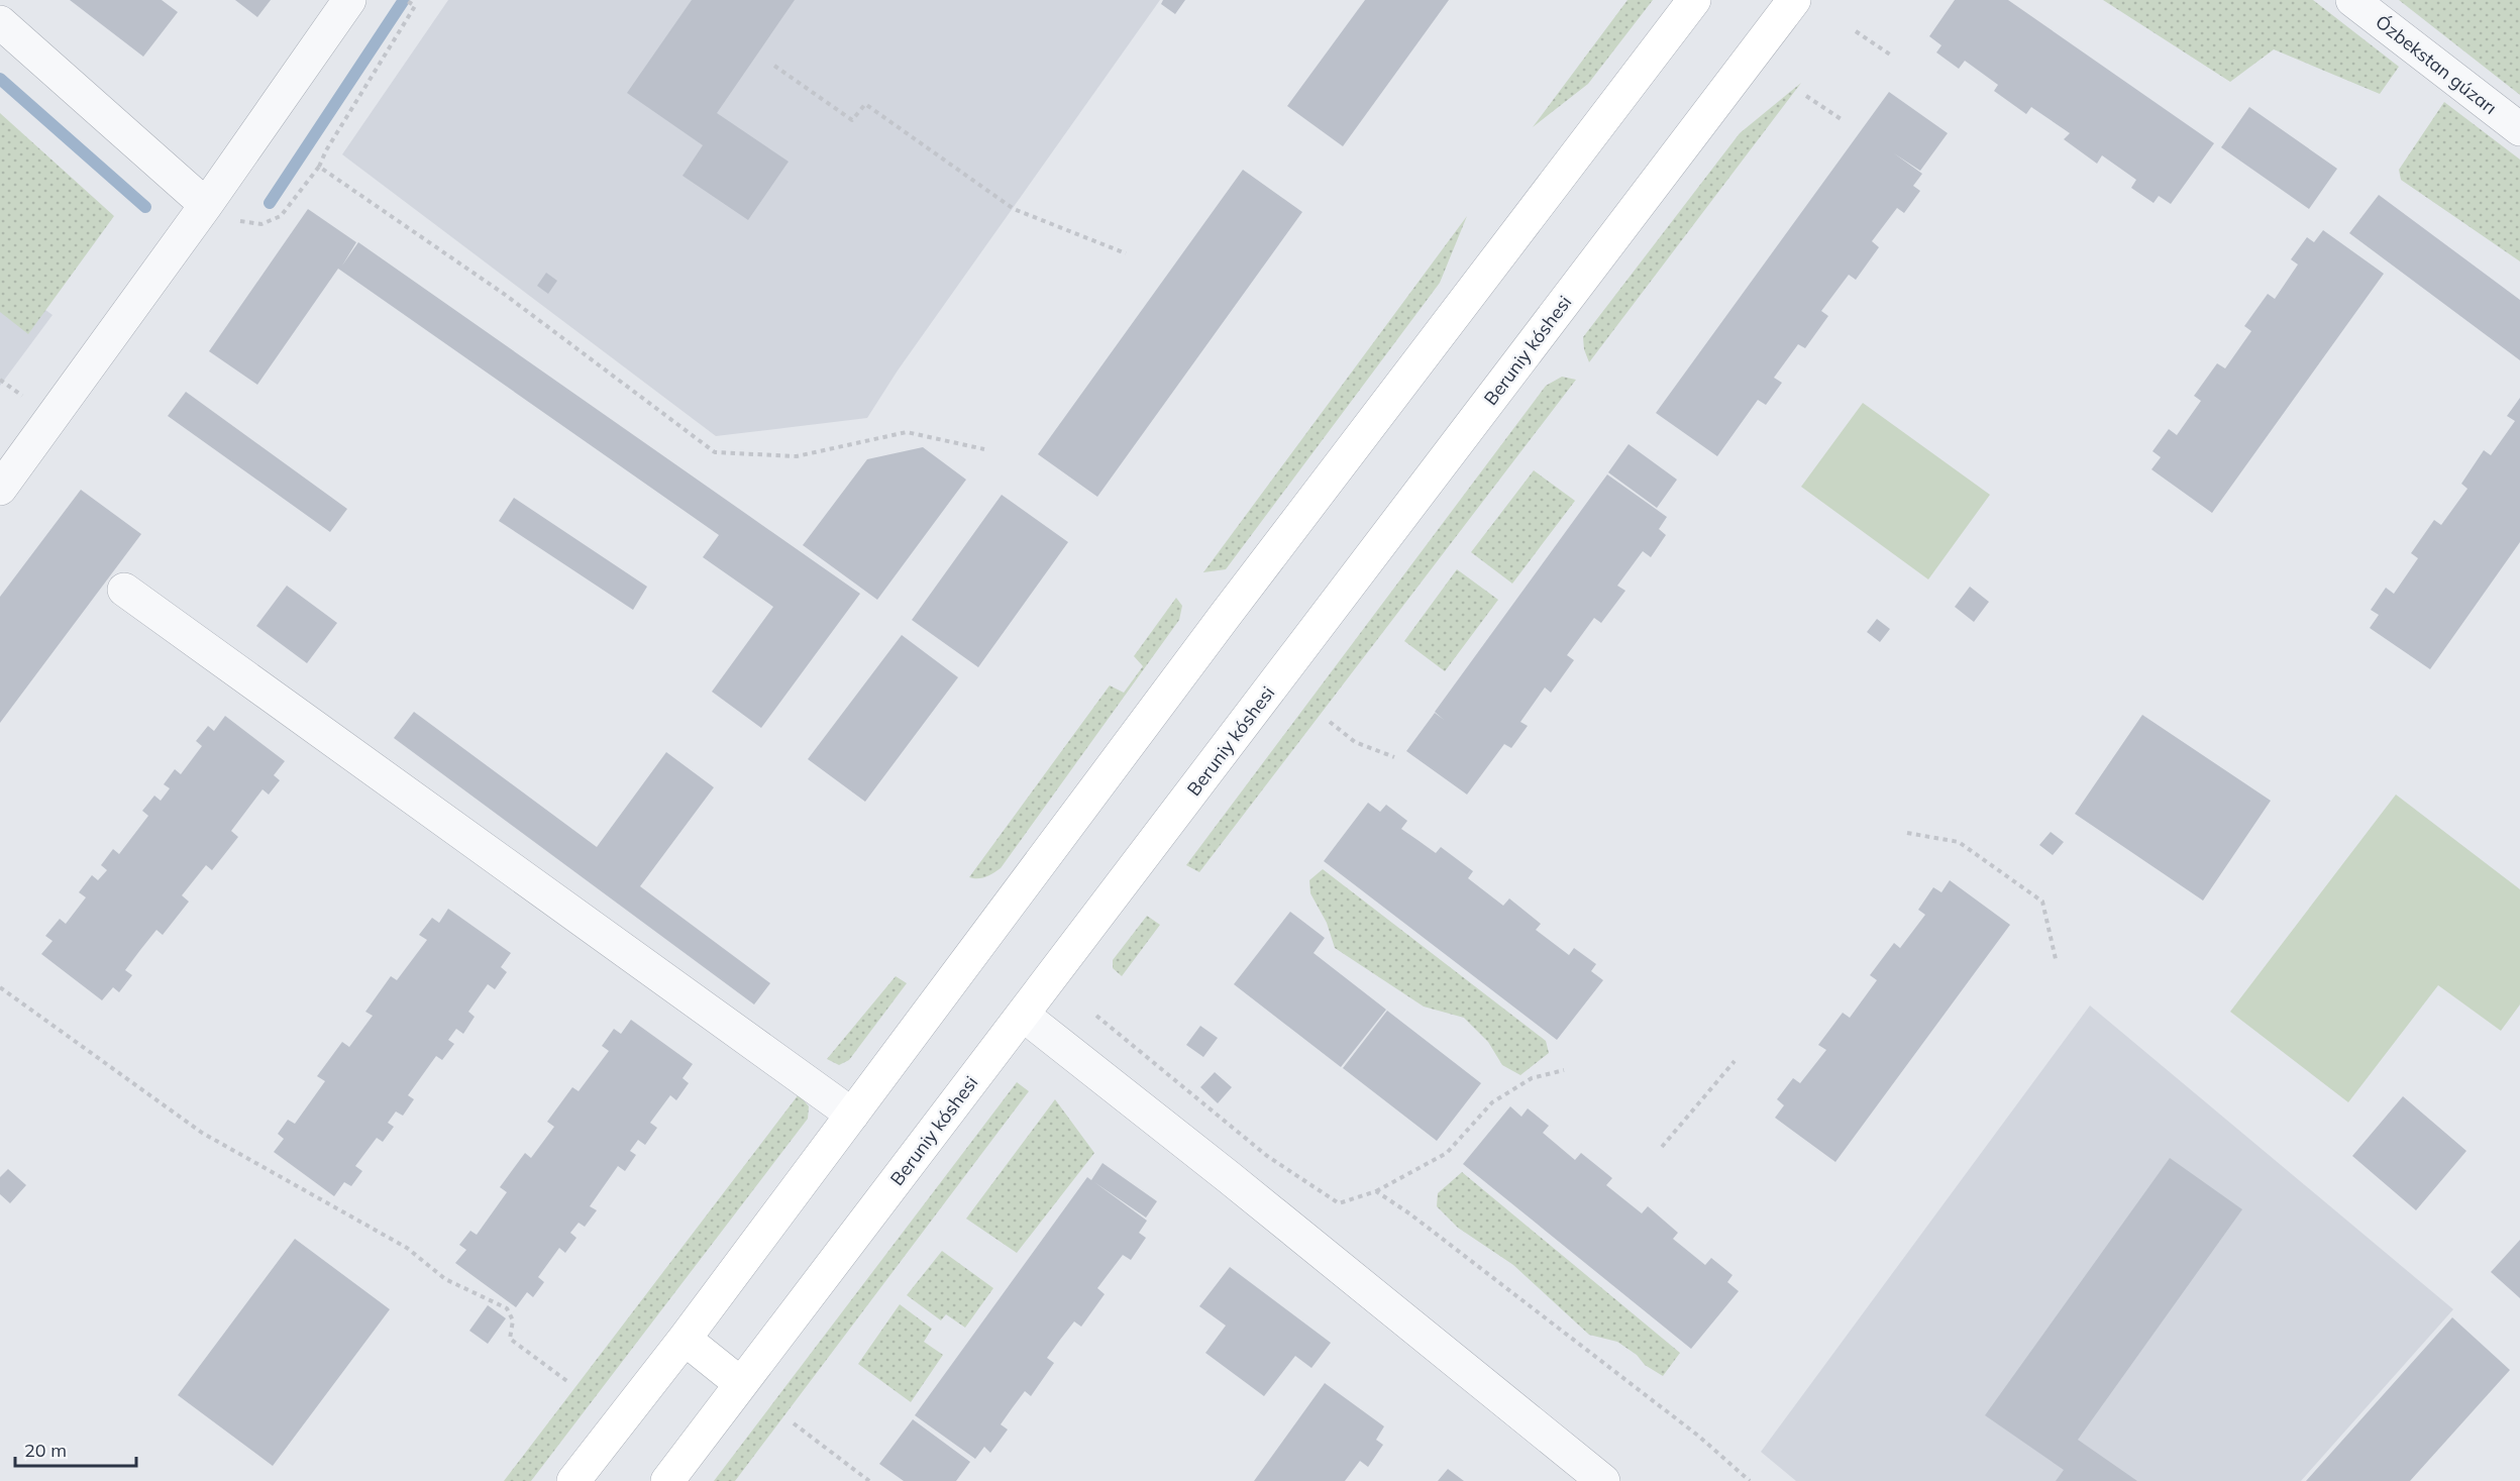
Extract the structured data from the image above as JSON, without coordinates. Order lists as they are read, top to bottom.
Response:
{
  "streets": {
    "main road": ["Beruniy kóshesi"],
    "street": ["Ózbekstan gúzarı"]
  },
  "scale_bar": "20 m"
}
